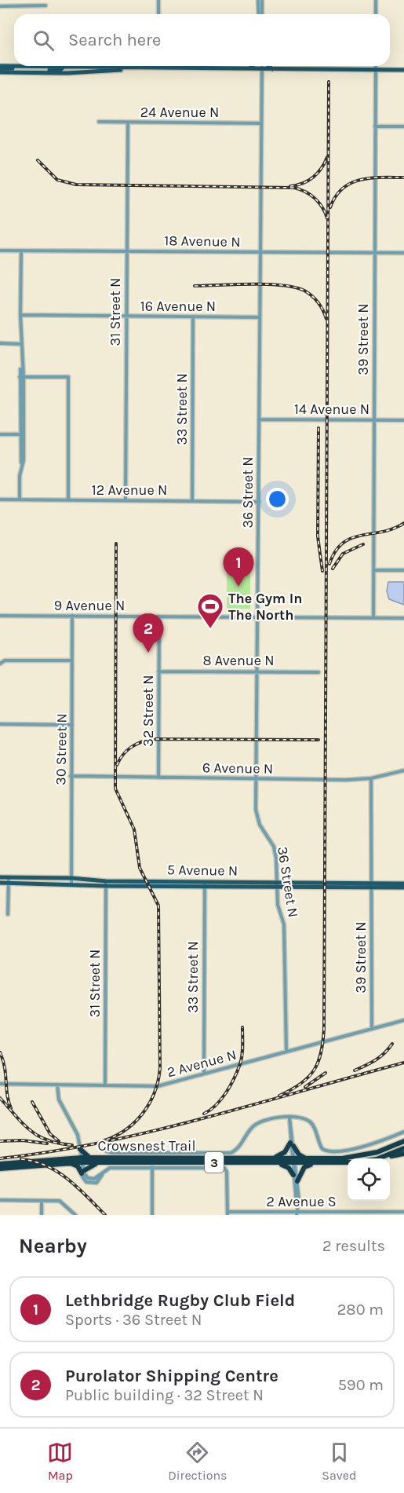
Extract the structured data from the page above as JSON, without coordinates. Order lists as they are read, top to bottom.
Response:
{
  "streets": {
    "highway": ["Crowsnest Trail", "3"],
    "main road": ["5 Avenue N"],
    "street": [
      "24 Avenue N",
      "18 Avenue N",
      "16 Avenue N",
      "31 Street N",
      "39 Street N",
      "33 Street N",
      "14 Avenue N",
      "12 Avenue N",
      "36 Street N",
      "9 Avenue N",
      "8 Avenue N",
      "32 Street N",
      "30 Street N",
      "6 Avenue N",
      "2 Avenue N",
      "2 Avenue S"
    ]
  },
  "crossings": [
    ["24 Avenue N", "31 Street N"],
    ["24 Avenue N", "36 Street N"],
    ["18 Avenue N", "31 Street N"],
    ["18 Avenue N", "39 Street N"],
    ["18 Avenue N", "36 Street N"],
    ["16 Avenue N", "31 Street N"],
    ["16 Avenue N", "33 Street N"],
    ["16 Avenue N", "36 Street N"],
    ["31 Street N", "12 Avenue N"],
    ["31 Street N", "5 Avenue N"],
    ["31 Street N", "2 Avenue N"],
    ["39 Street N", "14 Avenue N"],
    ["39 Street N", "9 Avenue N"],
    ["39 Street N", "6 Avenue N"],
    ["39 Street N", "5 Avenue N"],
    ["39 Street N", "2 Avenue N"],
    ["33 Street N", "12 Avenue N"],
    ["33 Street N", "5 Avenue N"],
    ["33 Street N", "2 Avenue N"],
    ["14 Avenue N", "36 Street N"],
    ["12 Avenue N", "36 Street N"],
    ["36 Street N", "9 Avenue N"],
    ["36 Street N", "8 Avenue N"],
    ["36 Street N", "6 Avenue N"],
    ["36 Street N", "5 Avenue N"],
    ["36 Street N", "2 Avenue N"],
    ["9 Avenue N", "32 Street N"],
    ["9 Avenue N", "30 Street N"],
    ["8 Avenue N", "32 Street N"],
    ["32 Street N", "6 Avenue N"],
    ["30 Street N", "6 Avenue N"],
    ["30 Street N", "5 Avenue N"]
  ],
  "places": {
    "sports": ["The Gym In The North"]
  },
  "page": {
    "search": "Search here",
    "pins": ["1", "2"],
    "heading": ["Nearby", "2 results"],
    "list": [
      {
        "mark": "1",
        "name": "Lethbridge Rugby Club Field",
        "note": "Sports · 36 Street N",
        "value": "280 m"
      },
      {
        "mark": "2",
        "name": "Purolator Shipping Centre",
        "note": "Public building · 32 Street N",
        "value": "590 m"
      }
    ],
    "nav": ["Map", "Directions", "Saved"]
  }
}
